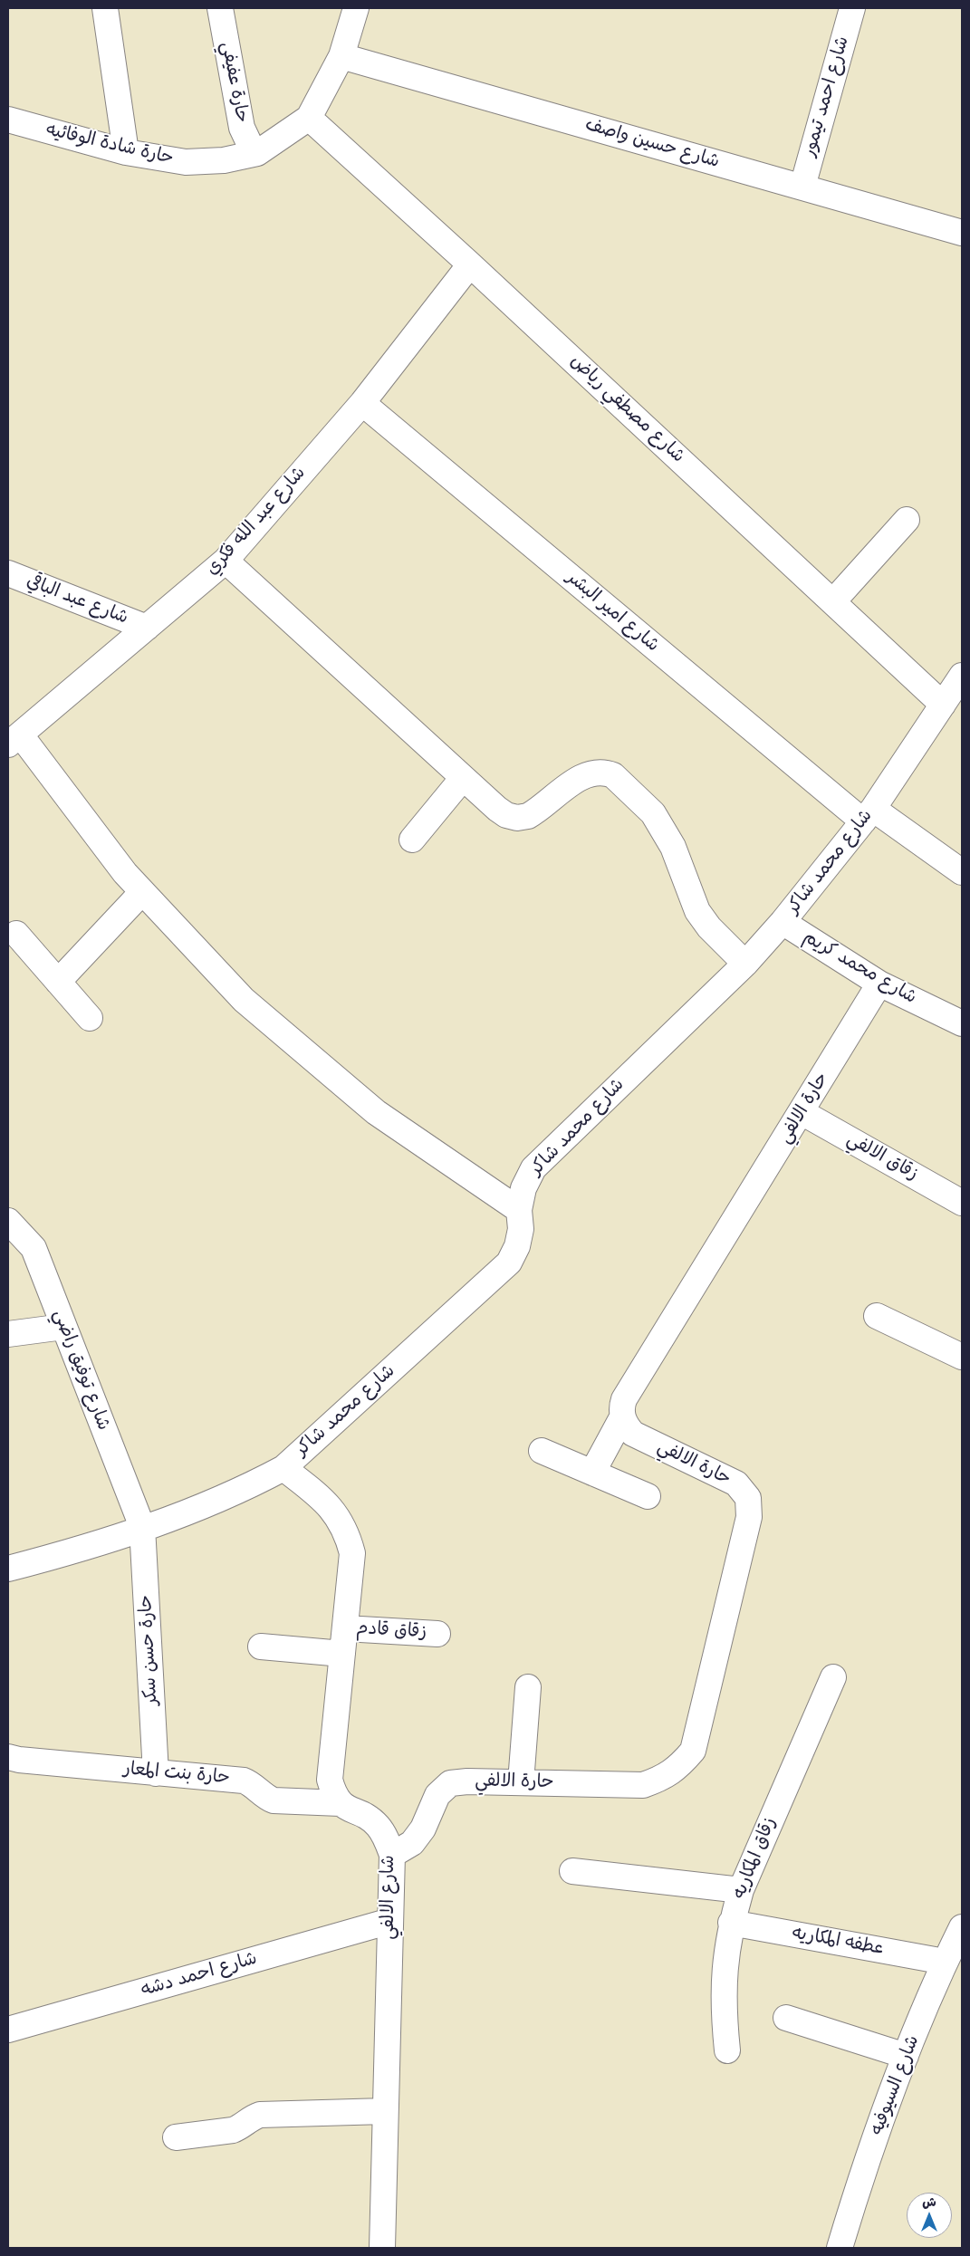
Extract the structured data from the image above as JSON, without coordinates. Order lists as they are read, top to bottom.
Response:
{
  "streets": {
    "street": [
      "حارة عفيفي",
      "شارع احمد تيمور",
      "شارع حسين واصف",
      "حارة شادة الوفائيه",
      "شارع مصطفي رياض",
      "شارع عبد الله فكري",
      "شارع عبد الباقي",
      "شارع امير البشر",
      "شارع محمد شاكر",
      "شارع محمد كريم",
      "حارة الالفي",
      "زقاق الالفي",
      "شارع توفيق راضي",
      "زقاق قادم",
      "حارة حسن سكر",
      "حارة بنت المعار",
      "زقاق المكاريه",
      "شارع الالفي",
      "عطفه المكاريه",
      "شارع احمد دشه",
      "شارع السيوفيه"
    ]
  },
  "crossings": [
    ["حارة عفيفي", "حارة شادة الوفائيه"],
    ["شارع احمد تيمور", "شارع حسين واصف"],
    ["حارة شادة الوفائيه", "شارع مصطفي رياض"],
    ["شارع مصطفي رياض", "شارع عبد الله فكري"],
    ["شارع مصطفي رياض", "شارع محمد شاكر"],
    ["شارع عبد الله فكري", "شارع عبد الباقي"],
    ["شارع عبد الله فكري", "شارع امير البشر"],
    ["شارع امير البشر", "شارع محمد شاكر"],
    ["شارع محمد شاكر", "شارع محمد كريم"],
    ["شارع محمد شاكر", "شارع توفيق راضي"],
    ["شارع محمد شاكر", "حارة حسن سكر"],
    ["شارع محمد كريم", "حارة الالفي"],
    ["حارة الالفي", "زقاق الالفي"],
    ["حارة الالفي", "شارع الالفي"],
    ["شارع توفيق راضي", "حارة حسن سكر"],
    ["حارة حسن سكر", "حارة بنت المعار"],
    ["حارة بنت المعار", "شارع الالفي"],
    ["زقاق المكاريه", "عطفه المكاريه"],
    ["شارع الالفي", "شارع احمد دشه"],
    ["عطفه المكاريه", "شارع السيوفيه"]
  ],
  "north": "top"
}
